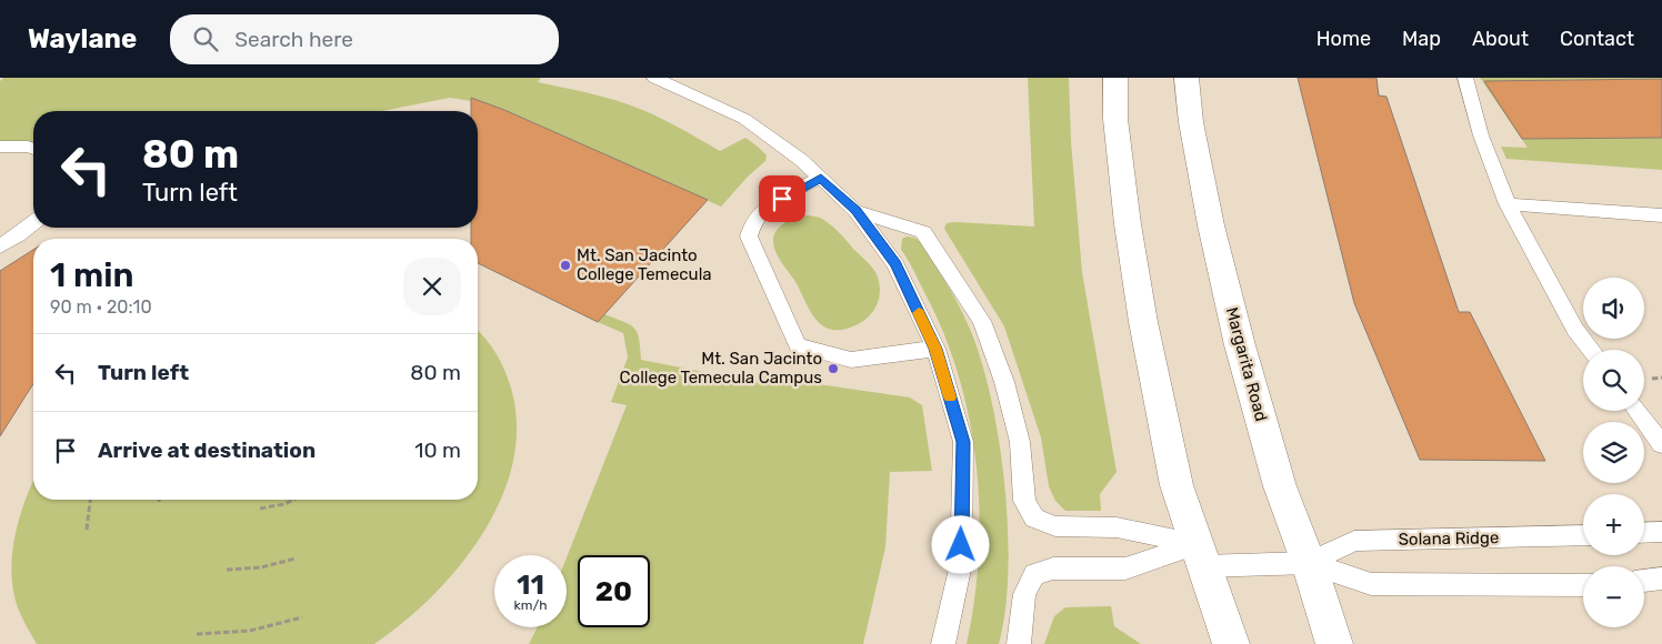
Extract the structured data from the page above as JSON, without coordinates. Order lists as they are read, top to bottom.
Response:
{
  "streets": {
    "main road": ["Margarita Road"],
    "lane": ["Solana Ridge"]
  },
  "crossings": [
    ["Margarita Road", "Solana Ridge"]
  ],
  "places": ["Mt. San Jacinto College Temecula", "Mt. San Jacinto College Temecula Campus"],
  "page": {
    "header": "Waylane",
    "search": "Search here",
    "nav": [
      "Home",
      "Map",
      "About",
      "Contact"
    ],
    "turn": ["80 m", "Turn left"],
    "heading": ["1 min", "90 m · 20:10"],
    "map_buttons": ["+", "−"],
    "list": [
      {
        "name": "Turn left",
        "value": "80 m"
      },
      {
        "name": "Arrive at destination",
        "value": "10 m"
      }
    ],
    "speed": "11 km/h",
    "limit": "20"
  }
}
